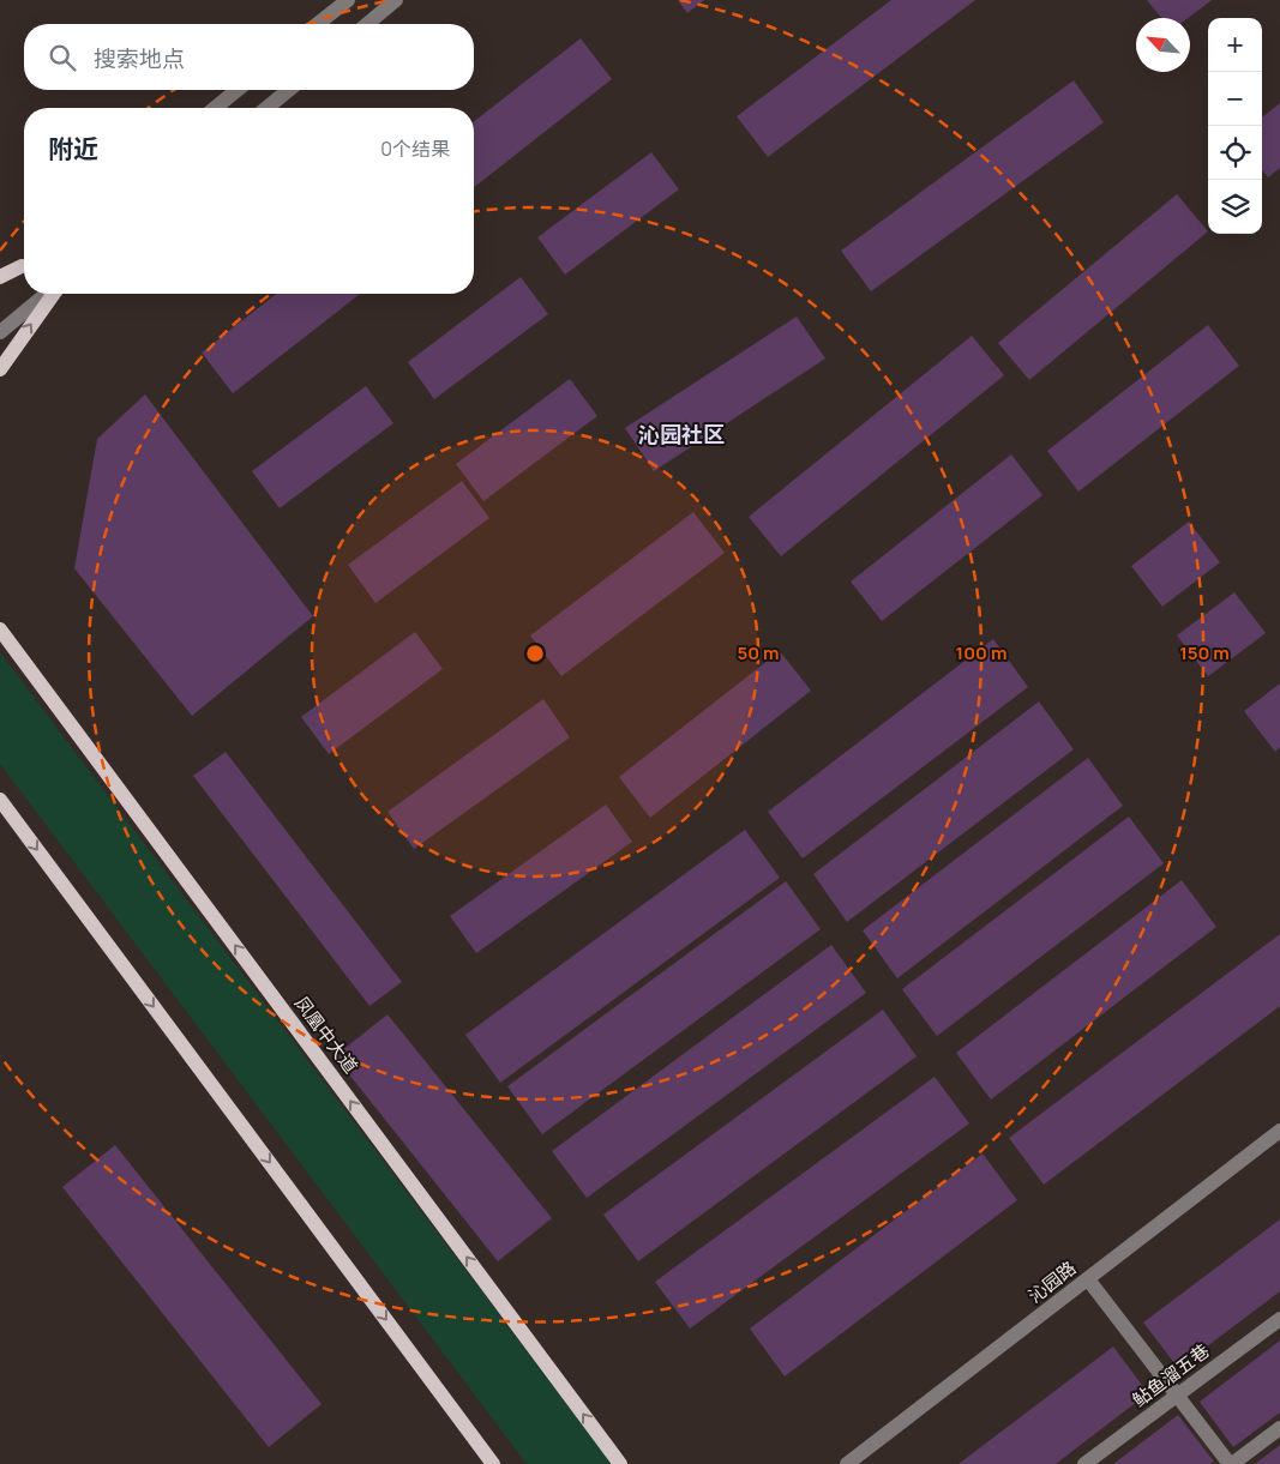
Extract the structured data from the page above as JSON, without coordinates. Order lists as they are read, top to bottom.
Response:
{
  "streets": {
    "main road": ["凤凰中大道"],
    "street": ["沁园路", "鲇鱼溜五巷"]
  },
  "districts": ["沁园社区"],
  "north": "top left",
  "page": {
    "map_buttons": ["+", "−"],
    "search": "搜索地点",
    "heading": ["附近", "0个结果"]
  },
  "rings": ["50 m", "100 m", "150 m"]
}
